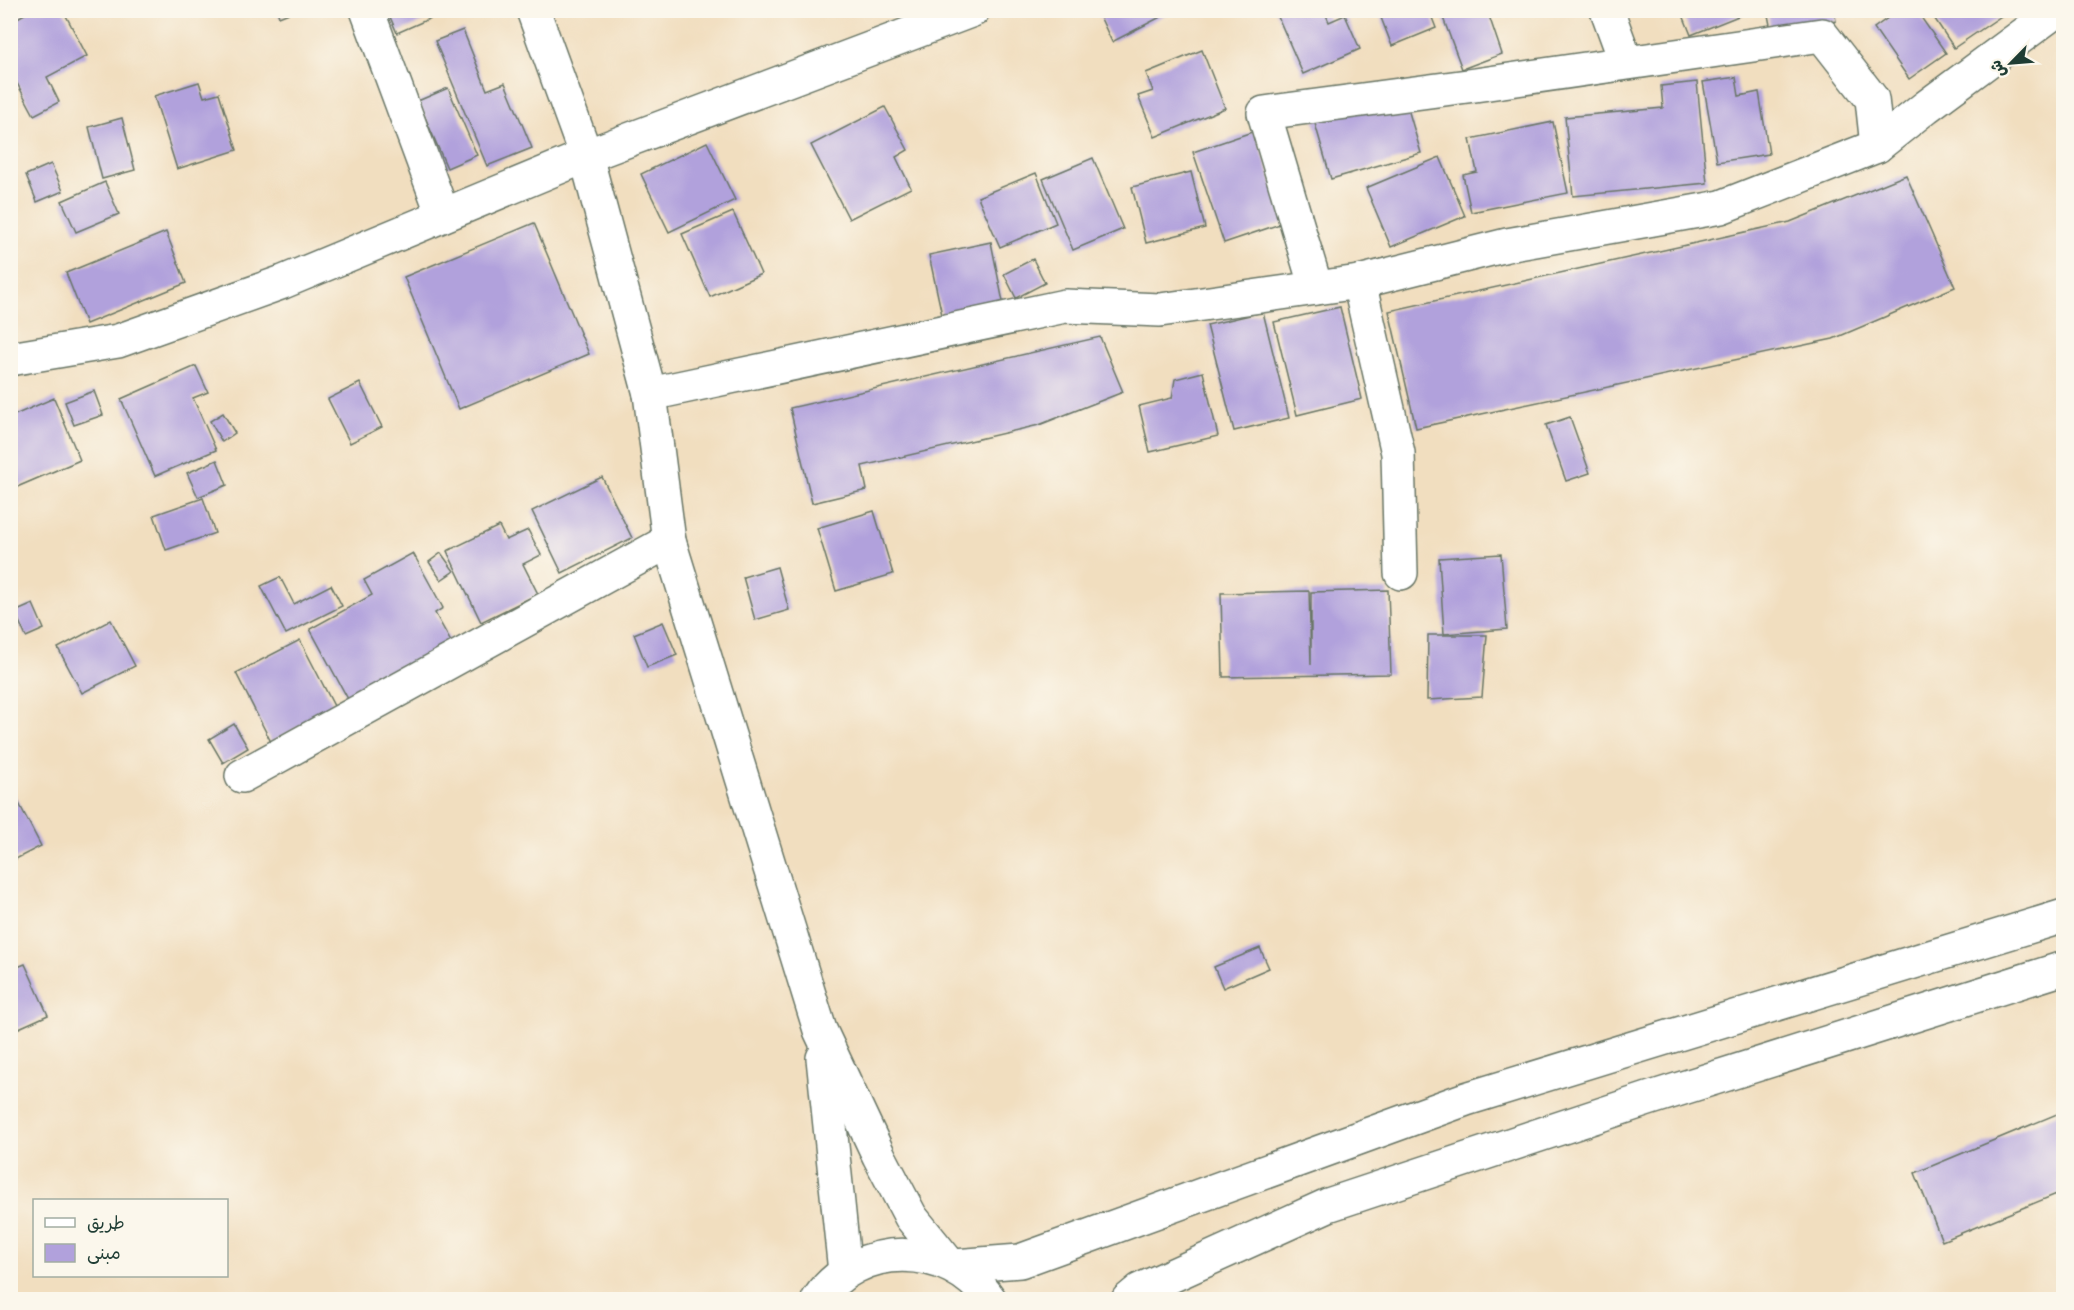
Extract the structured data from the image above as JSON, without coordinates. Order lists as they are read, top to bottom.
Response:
{
  "legend": ["طريق", "مبنى"],
  "north": "bottom left"
}
